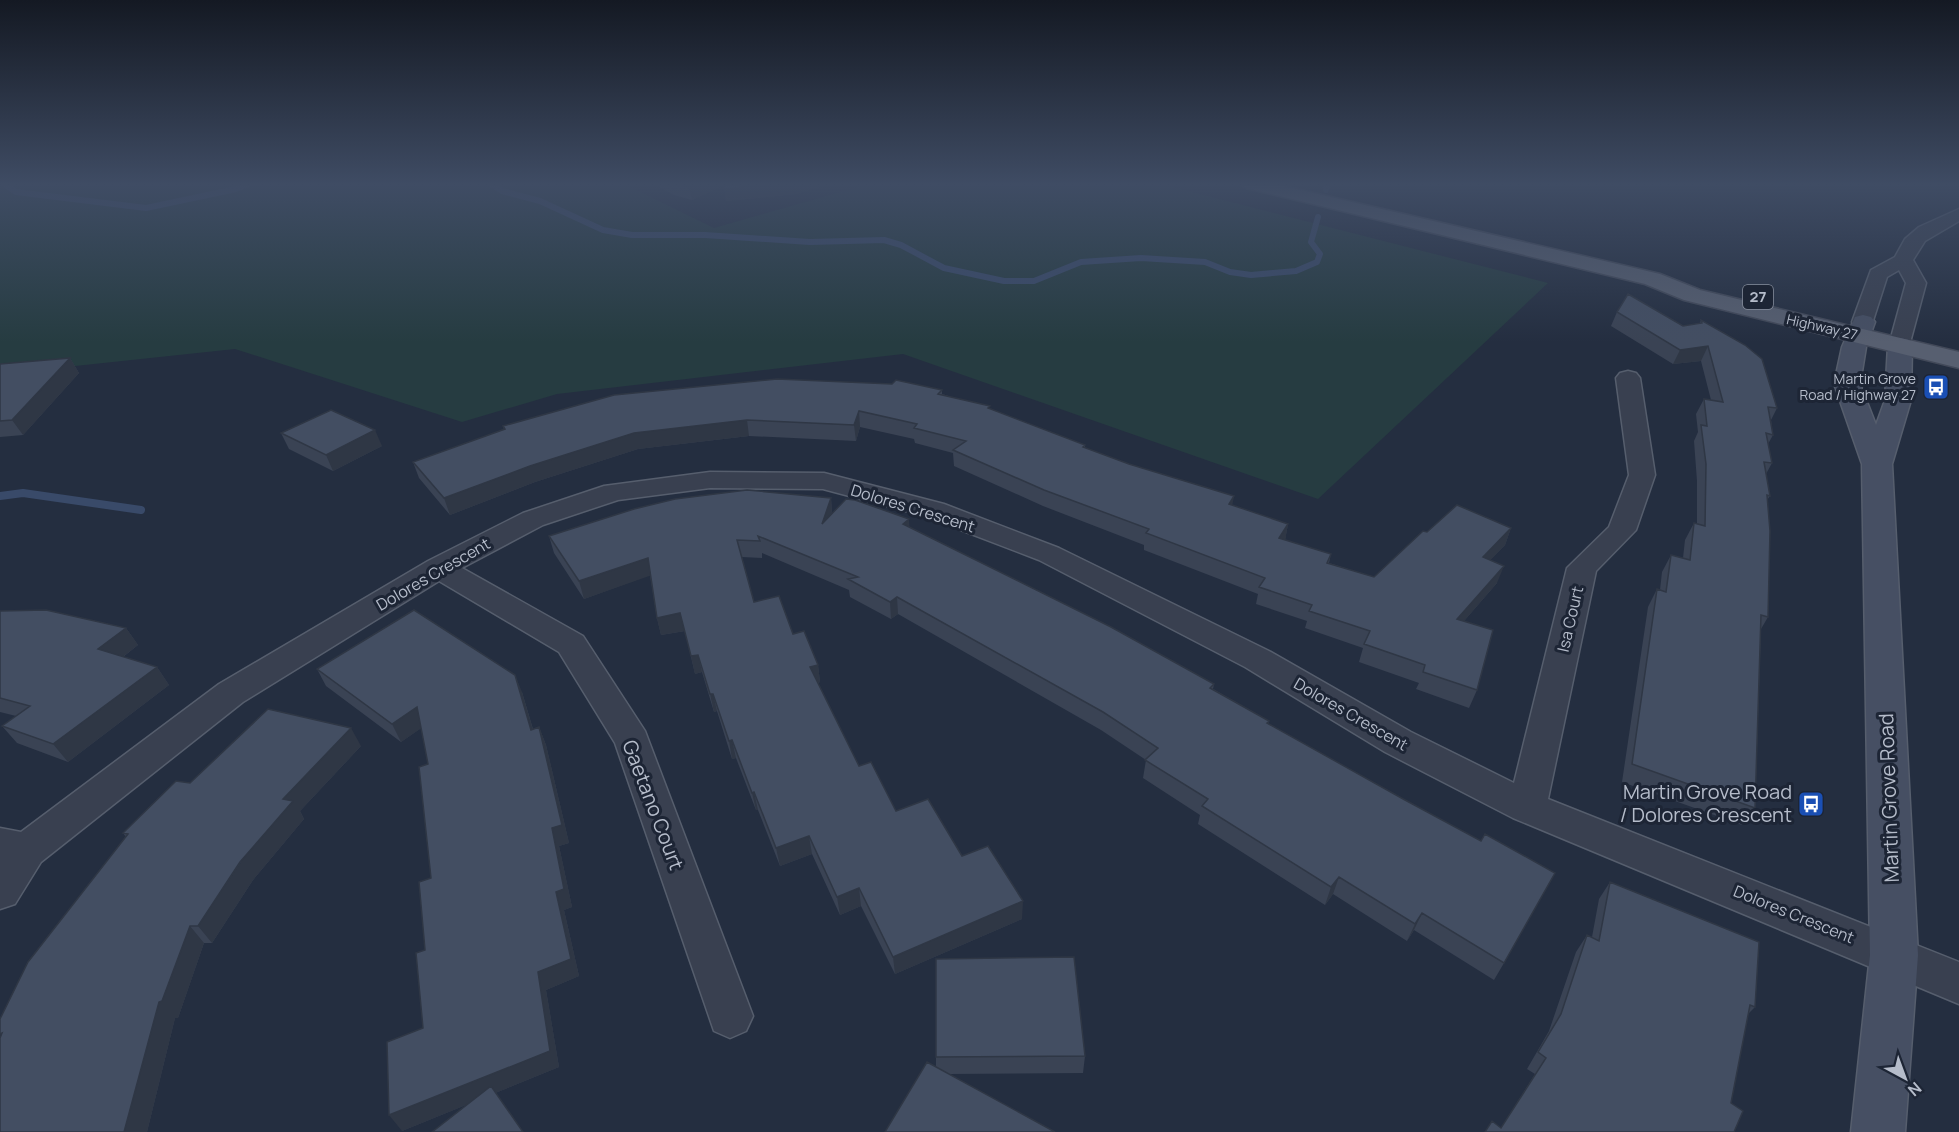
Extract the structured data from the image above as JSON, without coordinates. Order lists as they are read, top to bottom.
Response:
{
  "streets": {
    "main road": ["27", "Highway 27"],
    "street": [
      "Dolores Crescent",
      "Isa Court",
      "Martin Grove Road",
      "Gaetano Court"
    ]
  },
  "crossings": [
    ["Highway 27", "Martin Grove Road"],
    ["Dolores Crescent", "Isa Court"],
    ["Dolores Crescent", "Martin Grove Road"],
    ["Dolores Crescent", "Gaetano Court"]
  ],
  "places": {
    "bus stop": ["Martin Grove Road / Highway 27", "Martin Grove Road / Dolores Crescent"]
  },
  "north": "bottom right"
}
